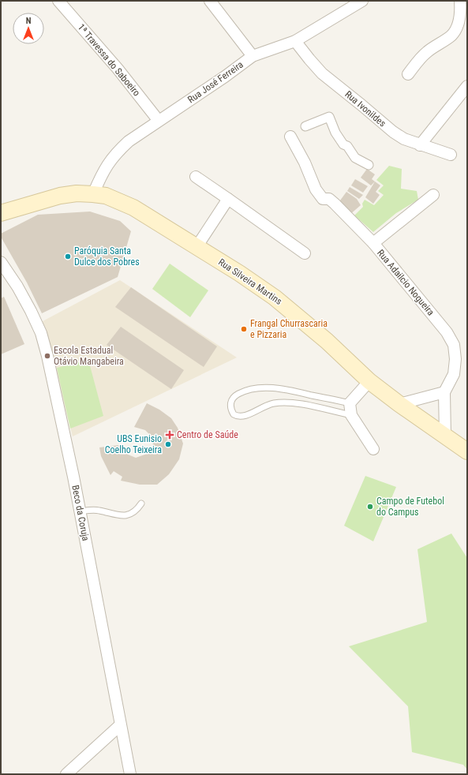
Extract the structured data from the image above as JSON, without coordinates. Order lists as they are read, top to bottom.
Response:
{
  "streets": {
    "main road": ["Rua Silveira Martins"],
    "street": [
      "1ª Travessa do Saboeiro",
      "Rua José Ferreira",
      "Rua Ivonildes",
      "Rua Adailcio Nogueira",
      "Beco da Coruja"
    ]
  },
  "crossings": [
    ["1ª Travessa do Saboeiro", "Rua José Ferreira"],
    ["Rua José Ferreira", "Rua Ivonildes"],
    ["Rua José Ferreira", "Rua Silveira Martins"],
    ["Rua Silveira Martins", "Rua Adailcio Nogueira"]
  ],
  "places": {
    "other": [
      "Paróquia Santa Dulce dos Pobres",
      "Frangal Churrascaria e Pizzaria",
      "Escola Estadual Otávio Mangabeira",
      "UBS Eunisio Coelho Teixeira",
      "Campo de Futebol do Campus"
    ],
    "health": ["Centro de Saúde"]
  },
  "north": "top"
}
